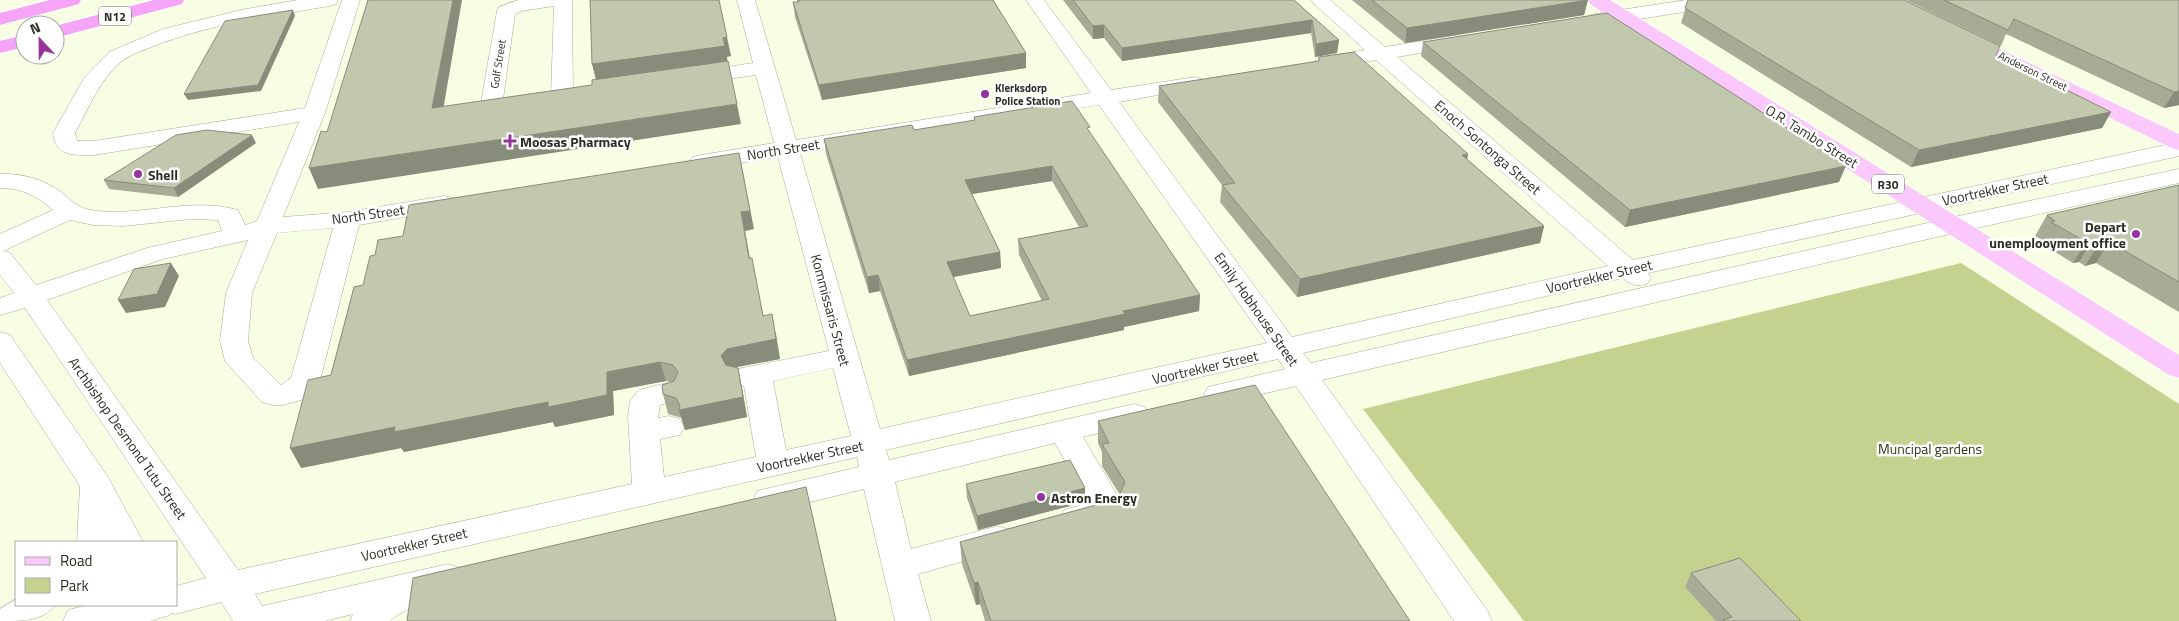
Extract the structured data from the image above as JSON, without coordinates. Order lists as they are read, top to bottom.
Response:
{
  "streets": {
    "highway": ["N12"],
    "main road": ["Anderson Street", "O.R. Tambo Street", "R30"],
    "street": [
      "Golf Street",
      "Enoch Sontonga Street",
      "North Street",
      "Voortrekker Street",
      "Emily Hobhouse Street",
      "Kommissaris Street",
      "Archbishop Desmond Tutu Street"
    ]
  },
  "crossings": [
    ["O.R. Tambo Street", "Voortrekker Street"],
    ["Enoch Sontonga Street", "Voortrekker Street"],
    ["North Street", "Emily Hobhouse Street"],
    ["North Street", "Kommissaris Street"],
    ["North Street", "Archbishop Desmond Tutu Street"],
    ["Voortrekker Street", "Emily Hobhouse Street"],
    ["Voortrekker Street", "Kommissaris Street"],
    ["Voortrekker Street", "Archbishop Desmond Tutu Street"]
  ],
  "parks": ["Muncipal gardens"],
  "places": {
    "other": [
      "Klerksdorp Police Station",
      "Shell",
      "Depart unemplooyment office",
      "Astron Energy"
    ],
    "health": ["Moosas Pharmacy"]
  },
  "legend": ["Road", "Park"],
  "north": "top"
}
